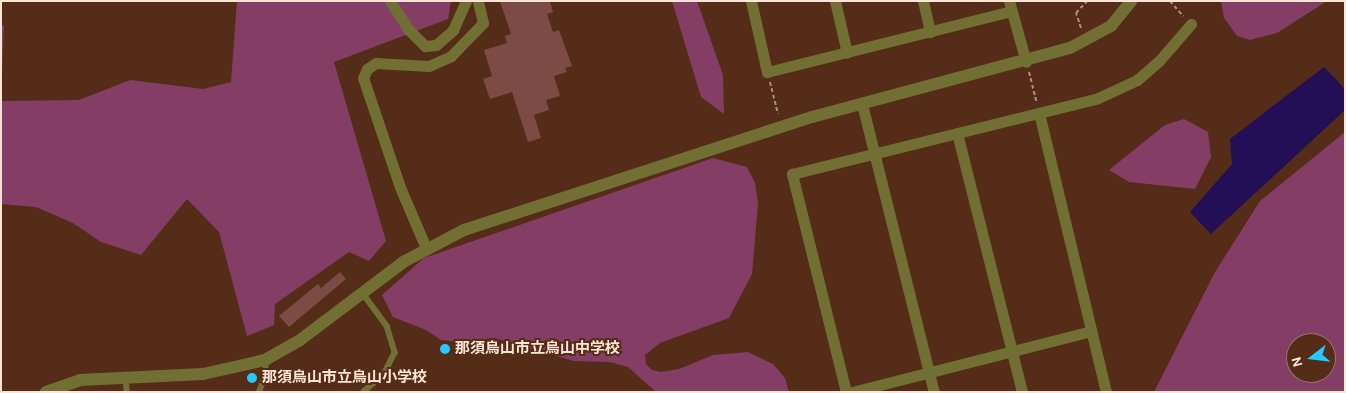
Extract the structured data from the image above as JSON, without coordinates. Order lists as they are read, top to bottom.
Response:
{
  "places": ["那須烏山市立烏山中学校", "那須烏山市立烏山小学校"],
  "north": "left"
}
